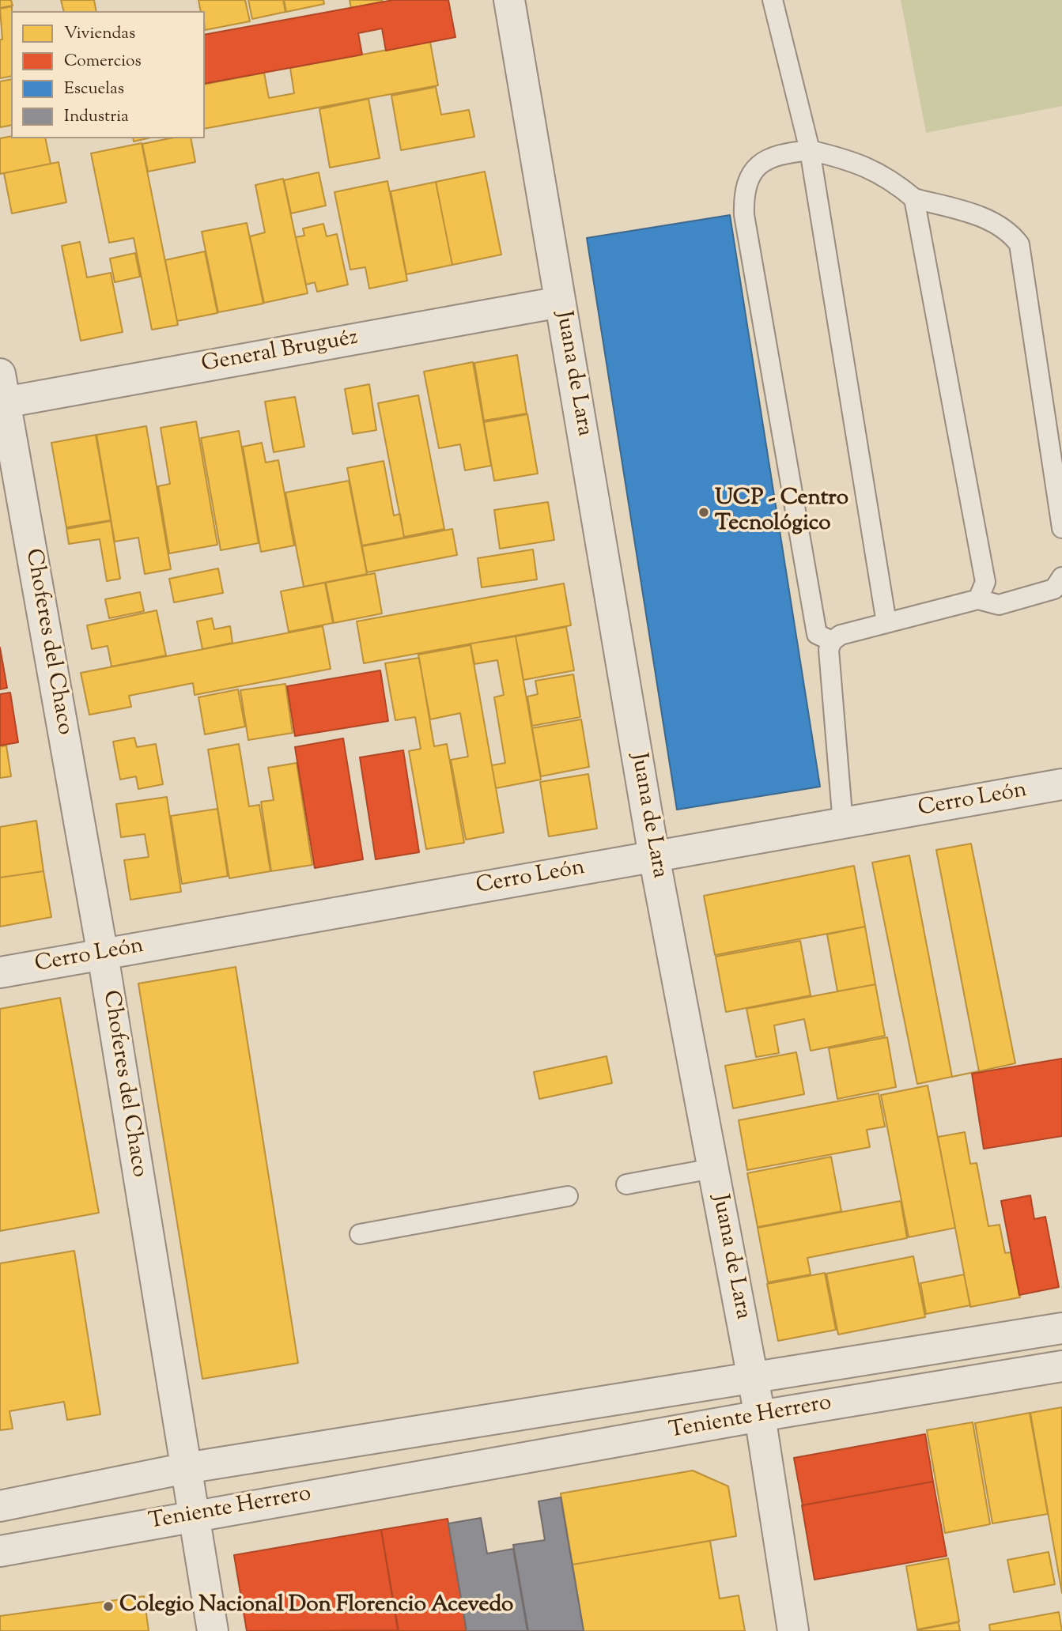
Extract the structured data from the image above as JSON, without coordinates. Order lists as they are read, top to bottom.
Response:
{
  "streets": {
    "street": [
      "General Bruguéz",
      "Juana de Lara",
      "Choferes del Chaco",
      "Cerro León",
      "Teniente Herrero"
    ]
  },
  "crossings": [
    ["General Bruguéz", "Juana de Lara"],
    ["General Bruguéz", "Choferes del Chaco"],
    ["Juana de Lara", "Cerro León"],
    ["Juana de Lara", "Teniente Herrero"],
    ["Choferes del Chaco", "Cerro León"],
    ["Choferes del Chaco", "Teniente Herrero"]
  ],
  "places": ["UCP - Centro Tecnológico", "Colegio Nacional Don Florencio Acevedo"],
  "legend": [
    "Viviendas",
    "Comercios",
    "Escuelas",
    "Industria"
  ]
}
